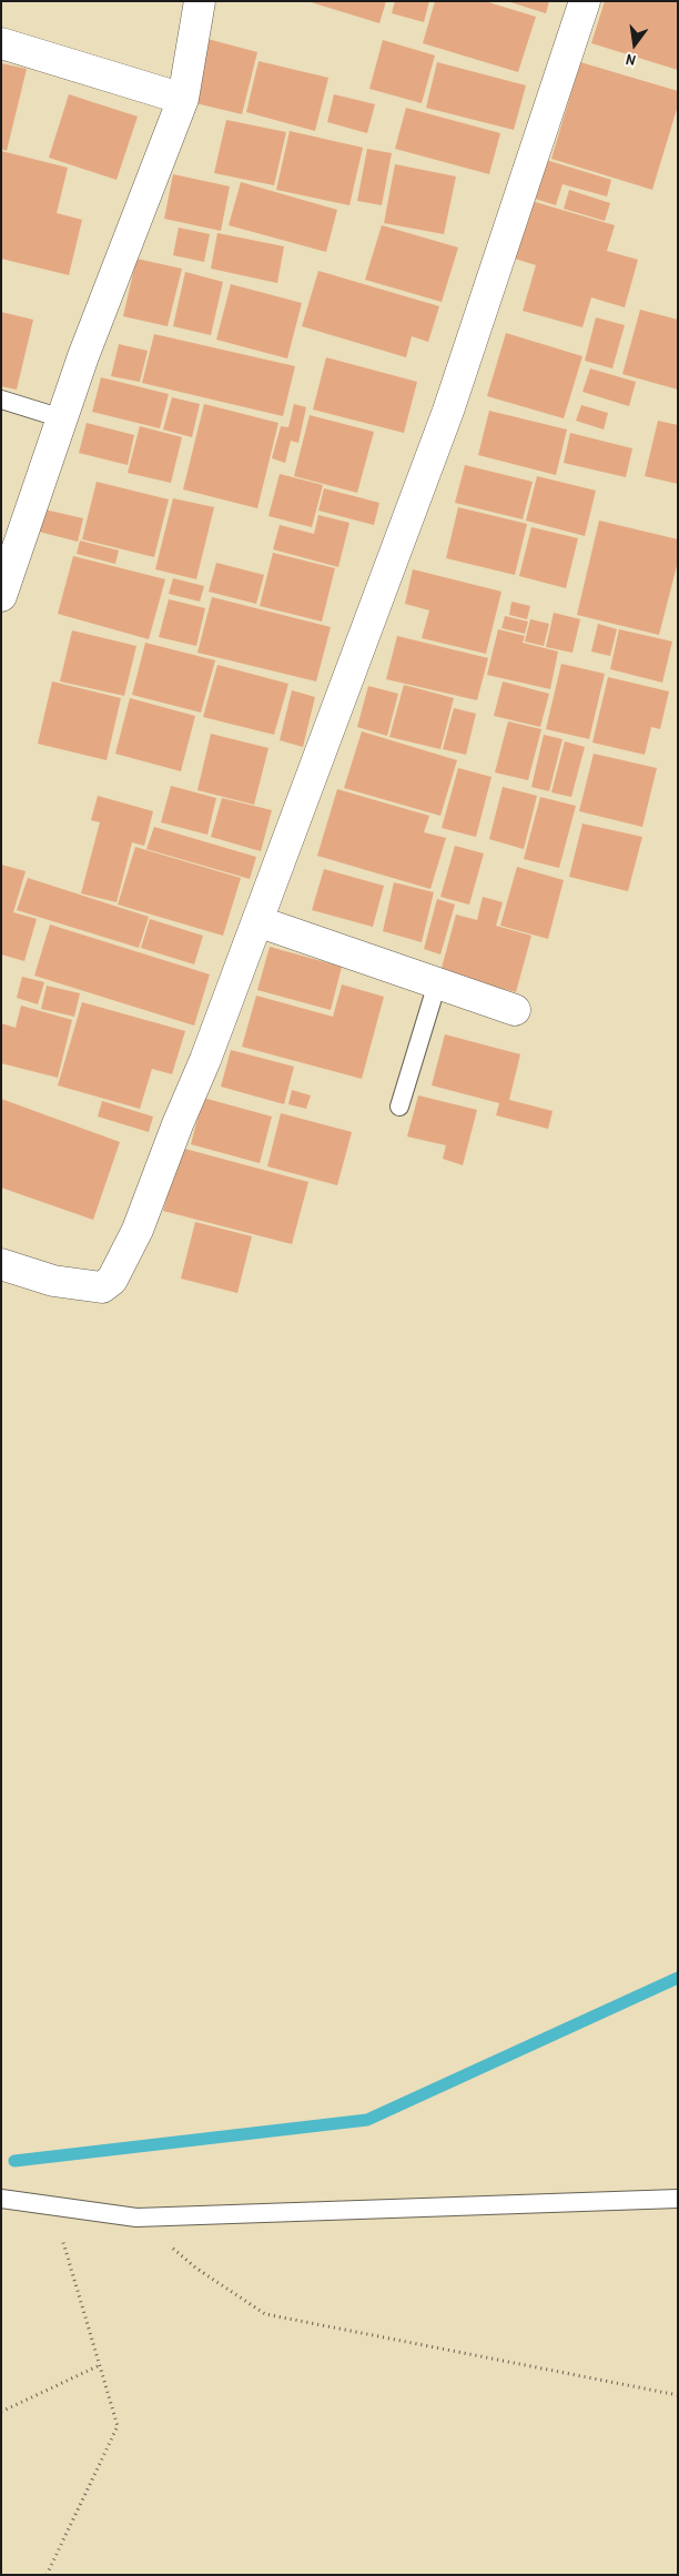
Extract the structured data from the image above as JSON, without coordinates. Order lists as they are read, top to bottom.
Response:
{
  "north": "bottom"
}
